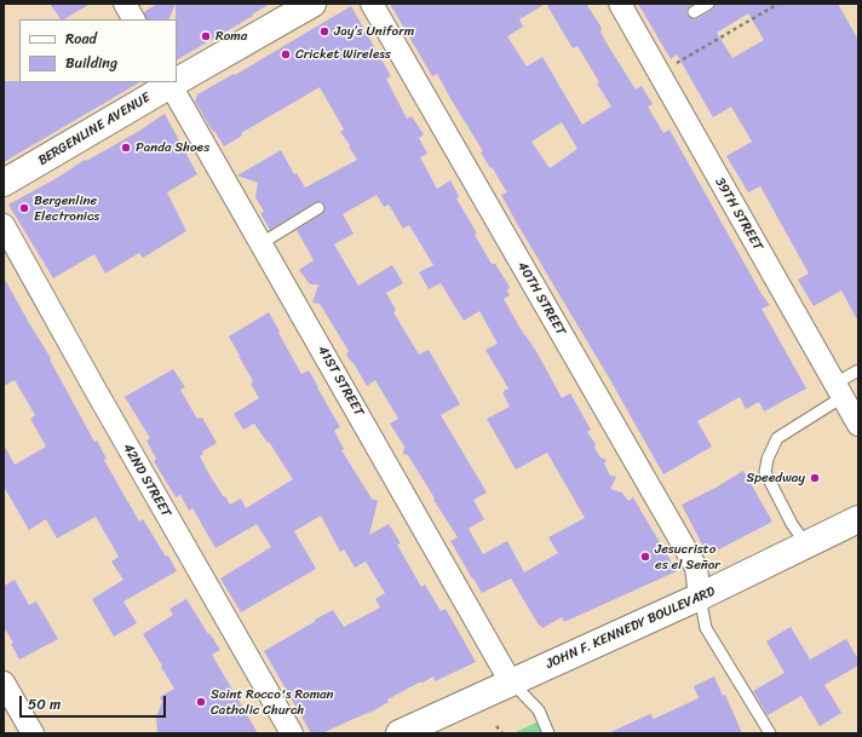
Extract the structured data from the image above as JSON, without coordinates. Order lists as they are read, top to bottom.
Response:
{
  "streets": {
    "main road": ["BERGENLINE AVENUE", "JOHN F. KENNEDY BOULEVARD"],
    "street": [
      "39TH STREET",
      "40TH STREET",
      "41ST STREET",
      "42ND STREET"
    ]
  },
  "crossings": [
    ["BERGENLINE AVENUE", "41ST STREET"],
    ["40TH STREET", "JOHN F. KENNEDY BOULEVARD"],
    ["41ST STREET", "JOHN F. KENNEDY BOULEVARD"]
  ],
  "places": [
    "Jay’s Uniform",
    "Roma",
    "Cricket Wireless",
    "Panda Shoes",
    "Bergenline Electronics",
    "Speedway",
    "Jesucristo es el Señor",
    "Saint Rocco's Roman Catholic Church"
  ],
  "legend": ["Road", "Building"],
  "scale_bar": "50 m"
}
